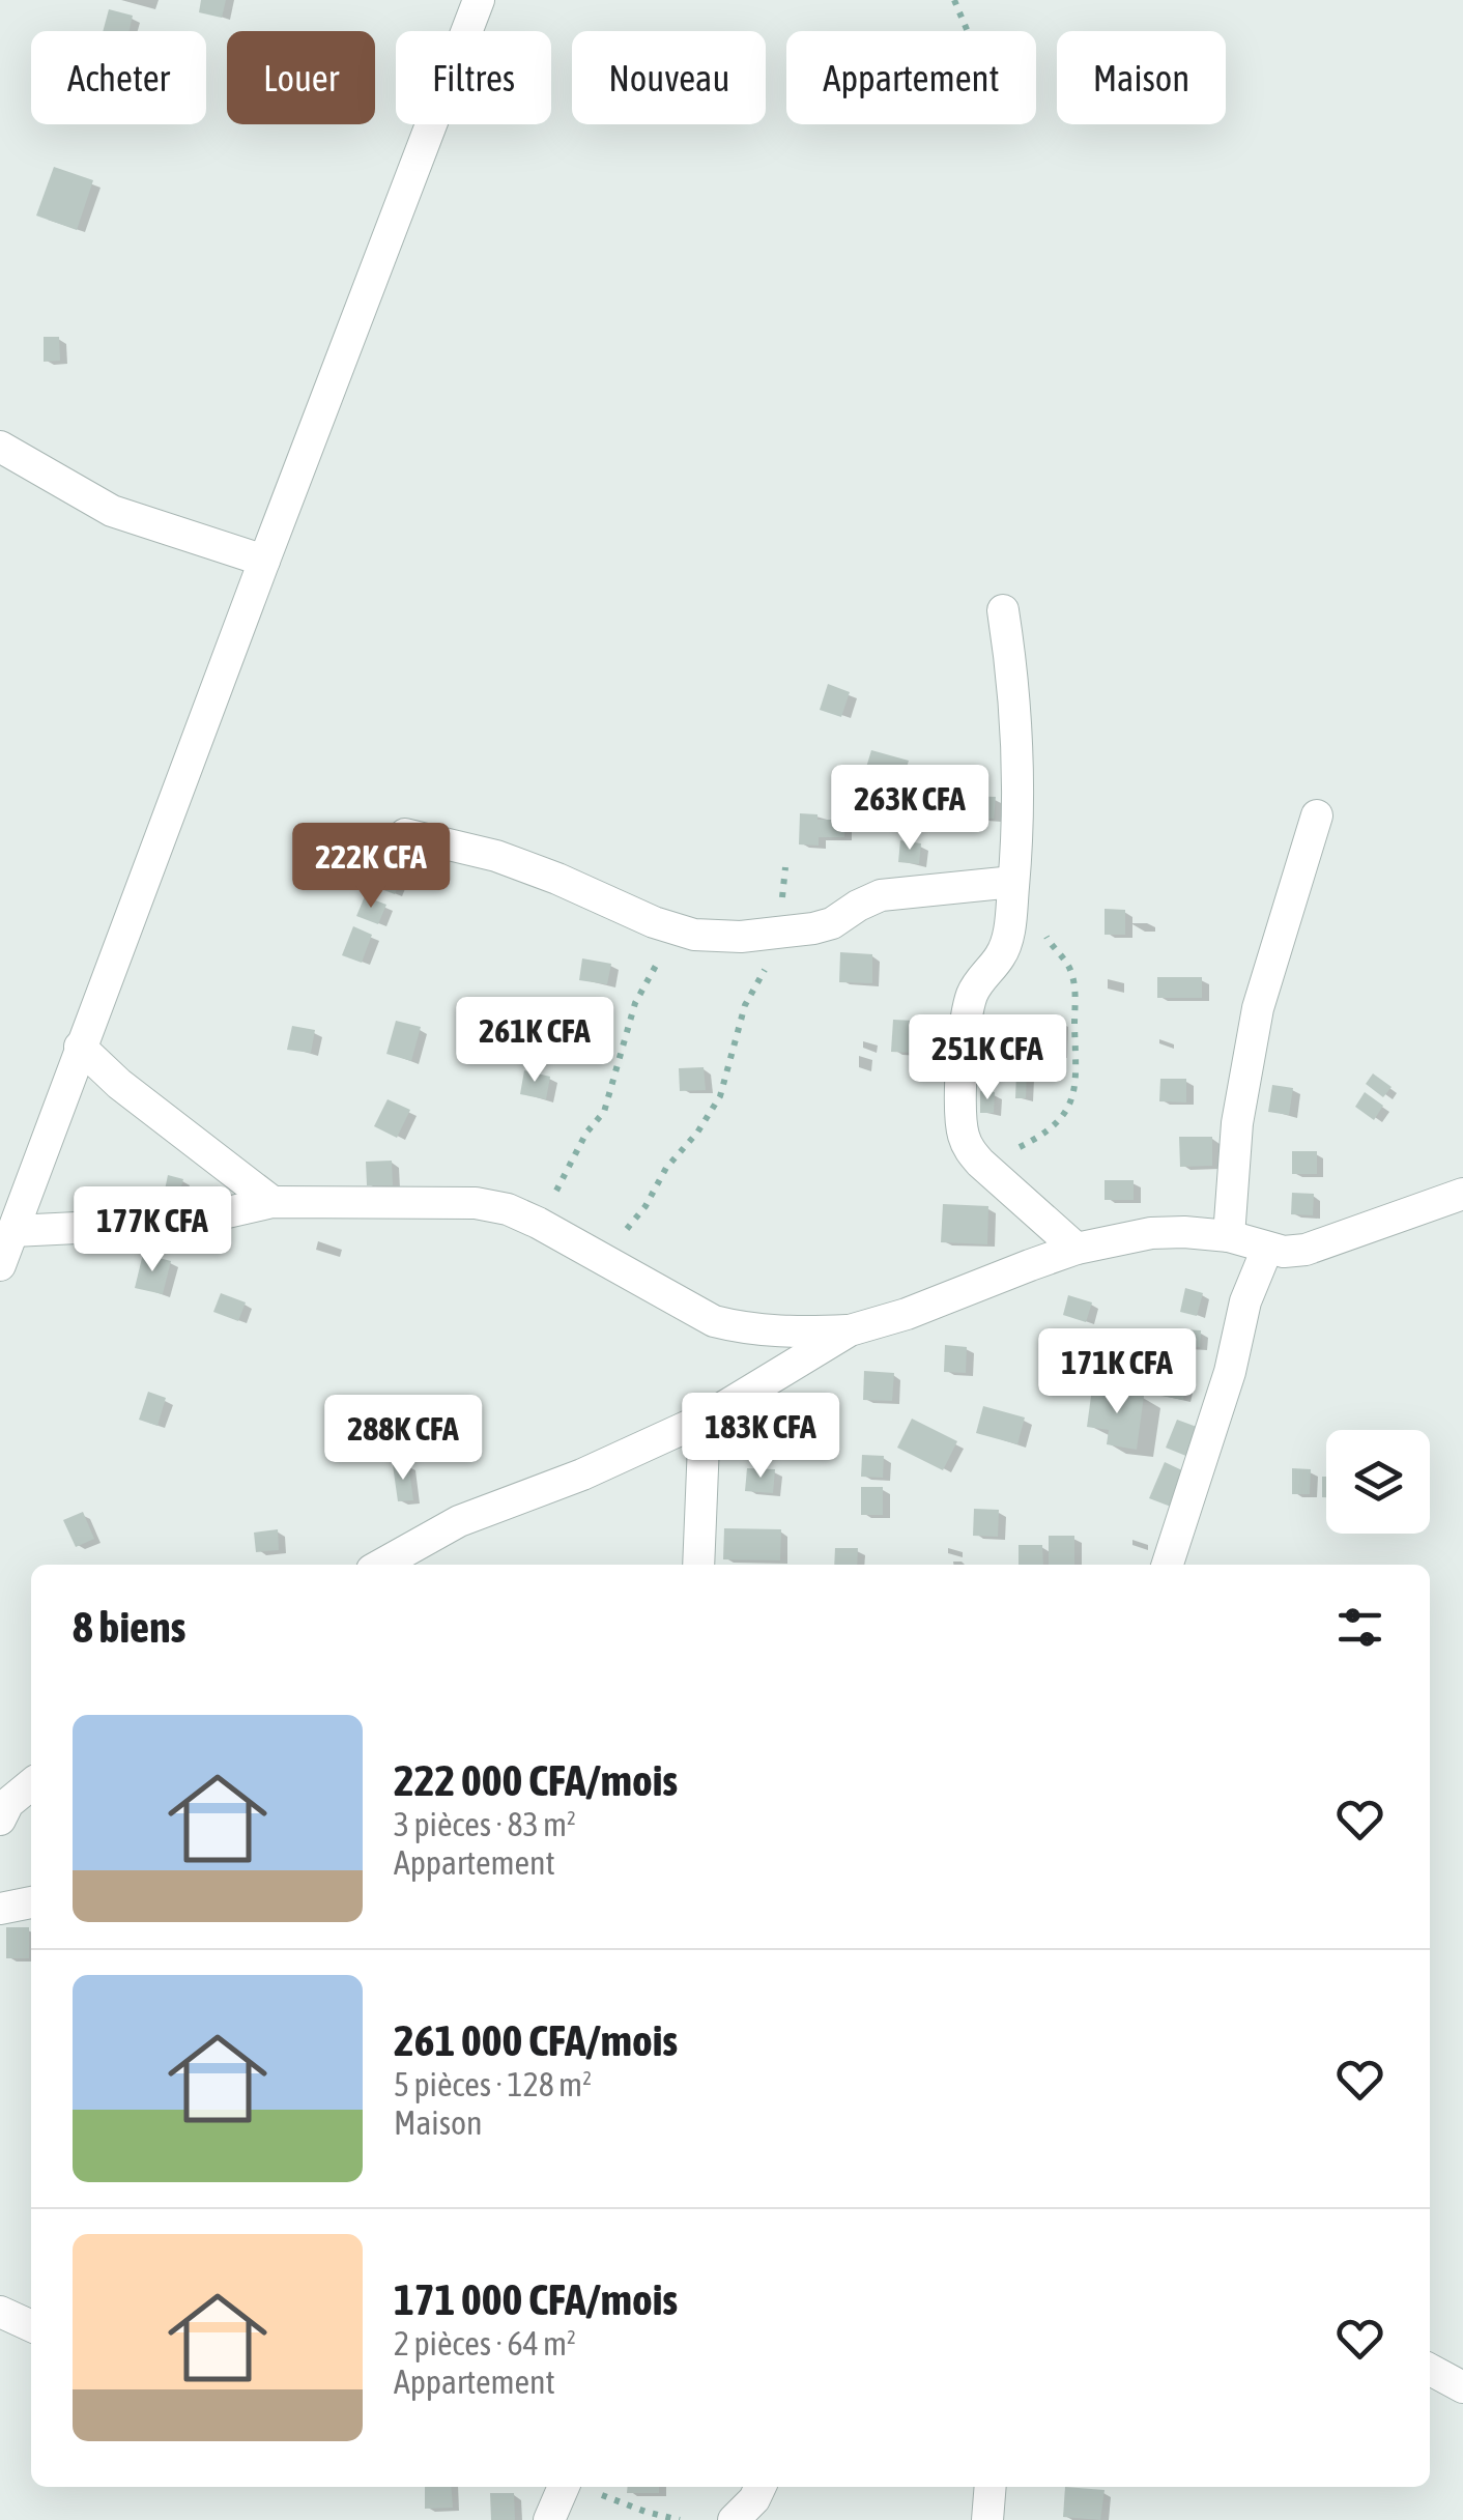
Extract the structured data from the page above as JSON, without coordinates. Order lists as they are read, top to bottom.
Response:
{
  "page": {
    "chip": [
      "Acheter",
      "Louer",
      "Filtres",
      "Nouveau",
      "Appartement",
      "Maison"
    ],
    "price": [
      "263K CFA",
      "222K CFA",
      "261K CFA",
      "251K CFA",
      "177K CFA",
      "171K CFA",
      "183K CFA",
      "288K CFA"
    ],
    "heading": "8 biens",
    "list": [
      {
        "name": "222 000 CFA/mois",
        "note": "3 pièces · 83 m² · Appartement"
      },
      {
        "name": "261 000 CFA/mois",
        "note": "5 pièces · 128 m² · Maison"
      },
      {
        "name": "171 000 CFA/mois",
        "note": "2 pièces · 64 m² · Appartement"
      }
    ]
  }
}
